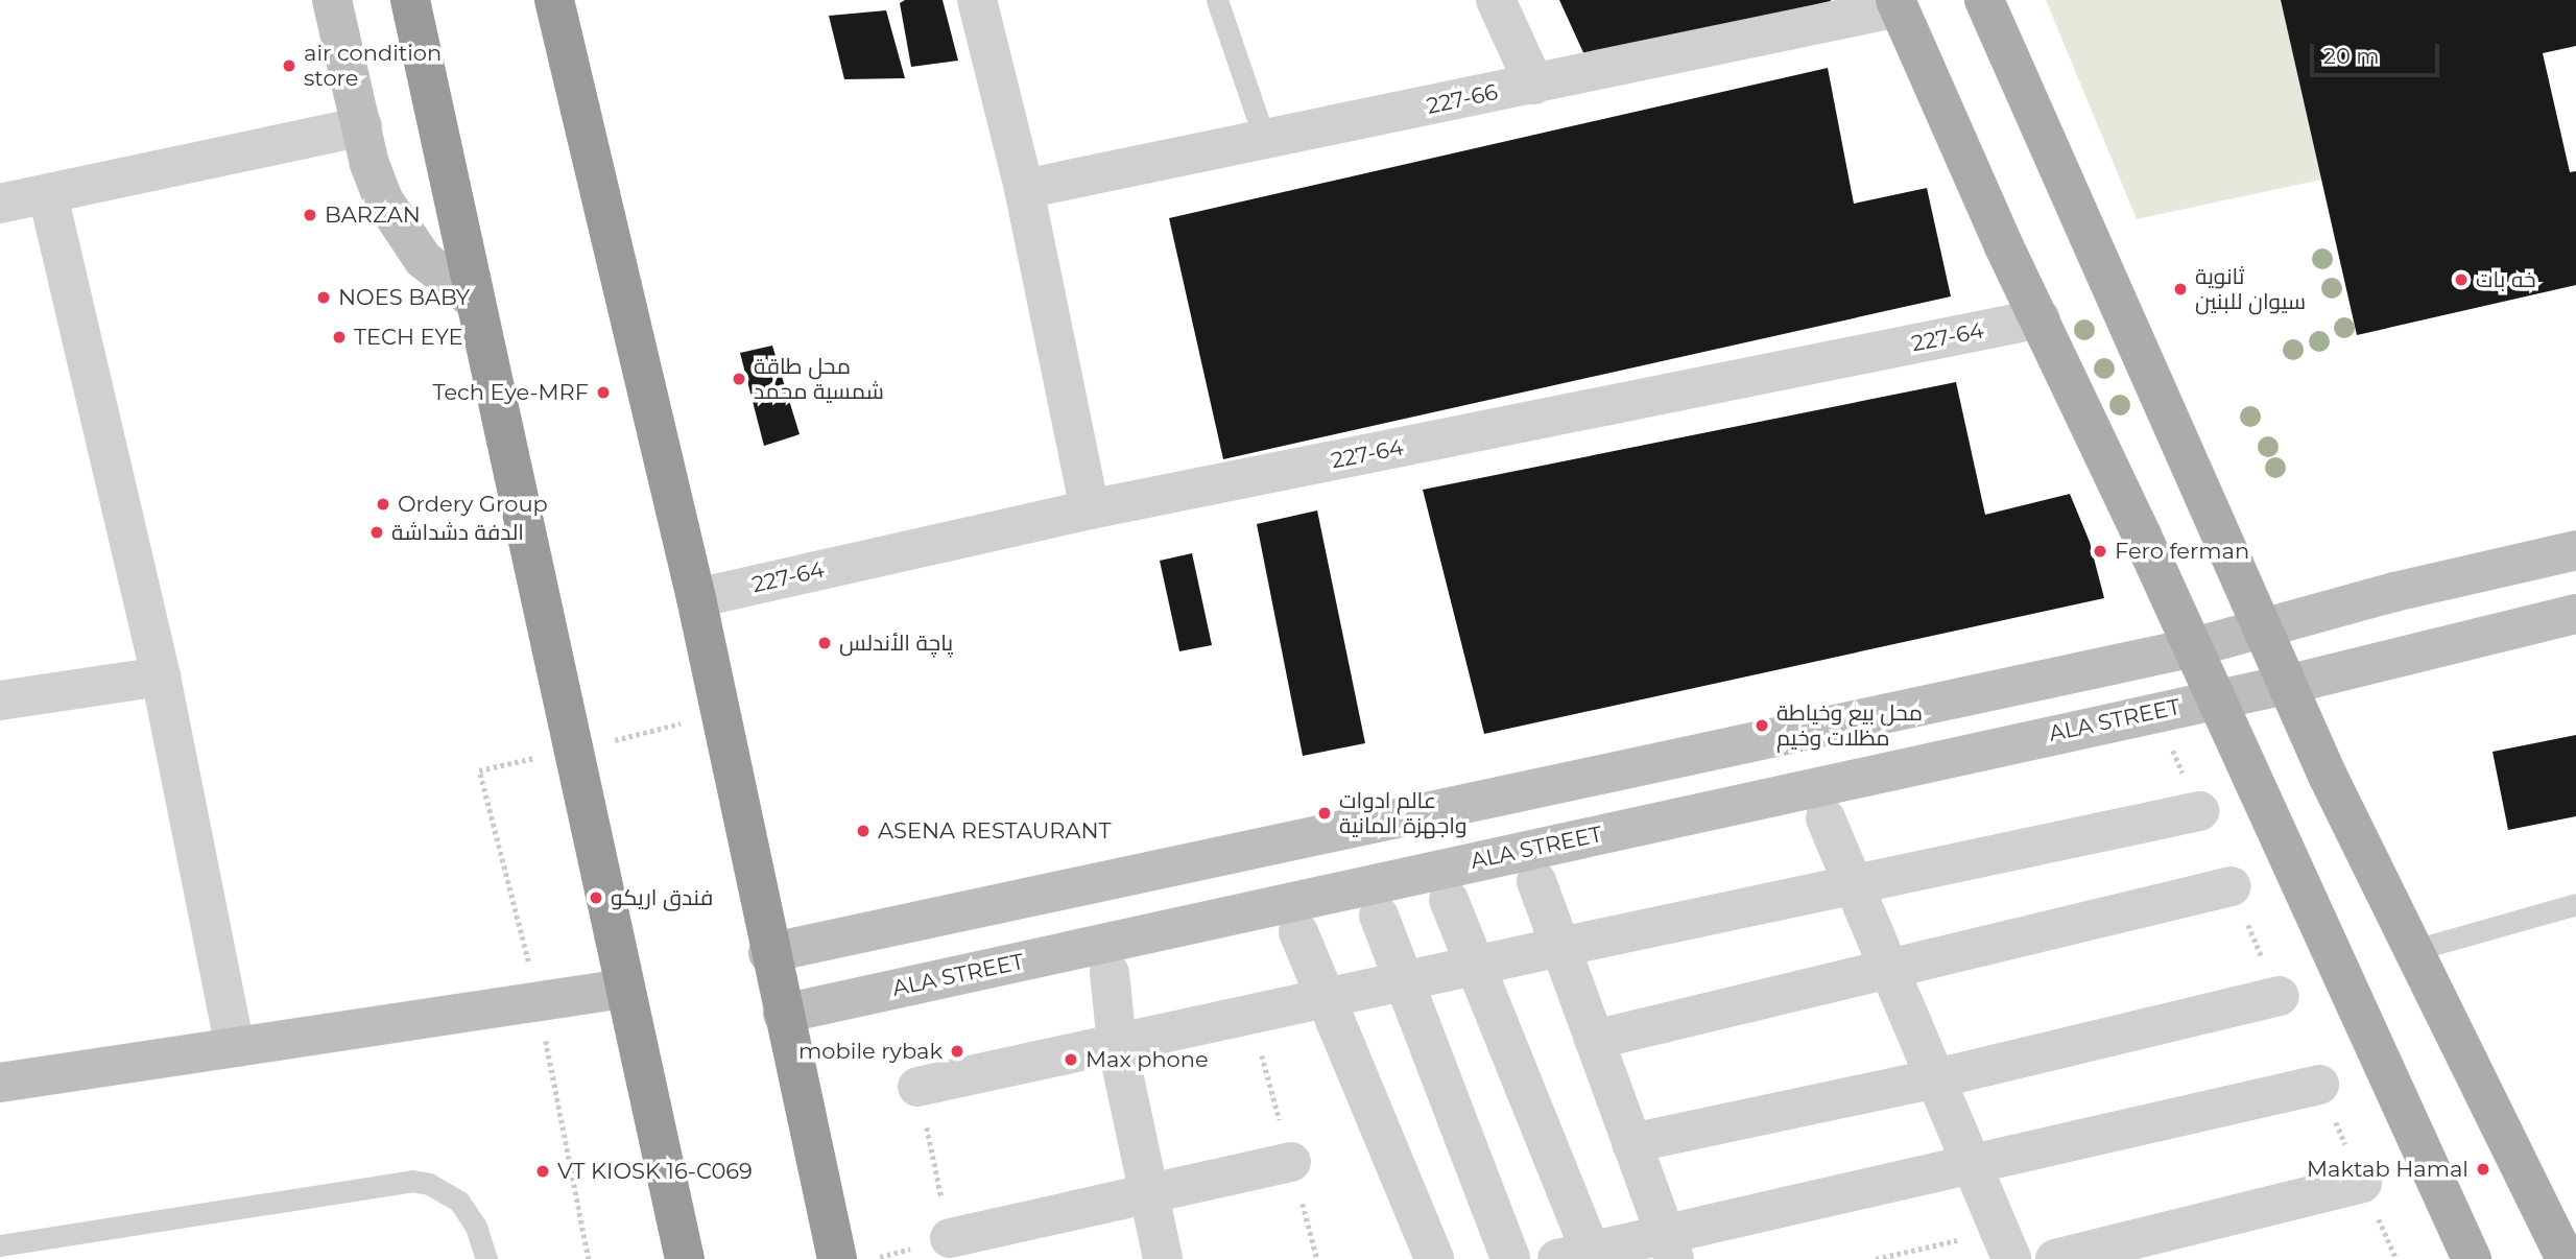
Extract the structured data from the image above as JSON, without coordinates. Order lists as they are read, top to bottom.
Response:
{
  "streets": {
    "main road": ["ALA STREET"],
    "street": ["227-66", "227-64"]
  },
  "places": [
    "air condition store",
    "BARZAN",
    "خه بات",
    "ثانوية سيوان للبنين",
    "NOES BABY",
    "TECH EYE",
    "محل طاقة شمسية محمد",
    "Tech Eye-MRF",
    "Ordery Group",
    "الدفة دشداشة",
    "Fero ferman",
    "پاچة الأندلس",
    "محل بيع وخياطة مظلات وخيم",
    "عالم ادوات واجهزة المانية",
    "ASENA RESTAURANT",
    "فندق اريكو",
    "mobile rybak",
    "Max phone",
    "Maktab Hamal",
    "VT KIOSK 16-C069"
  ],
  "scale_bar": "20 m"
}
